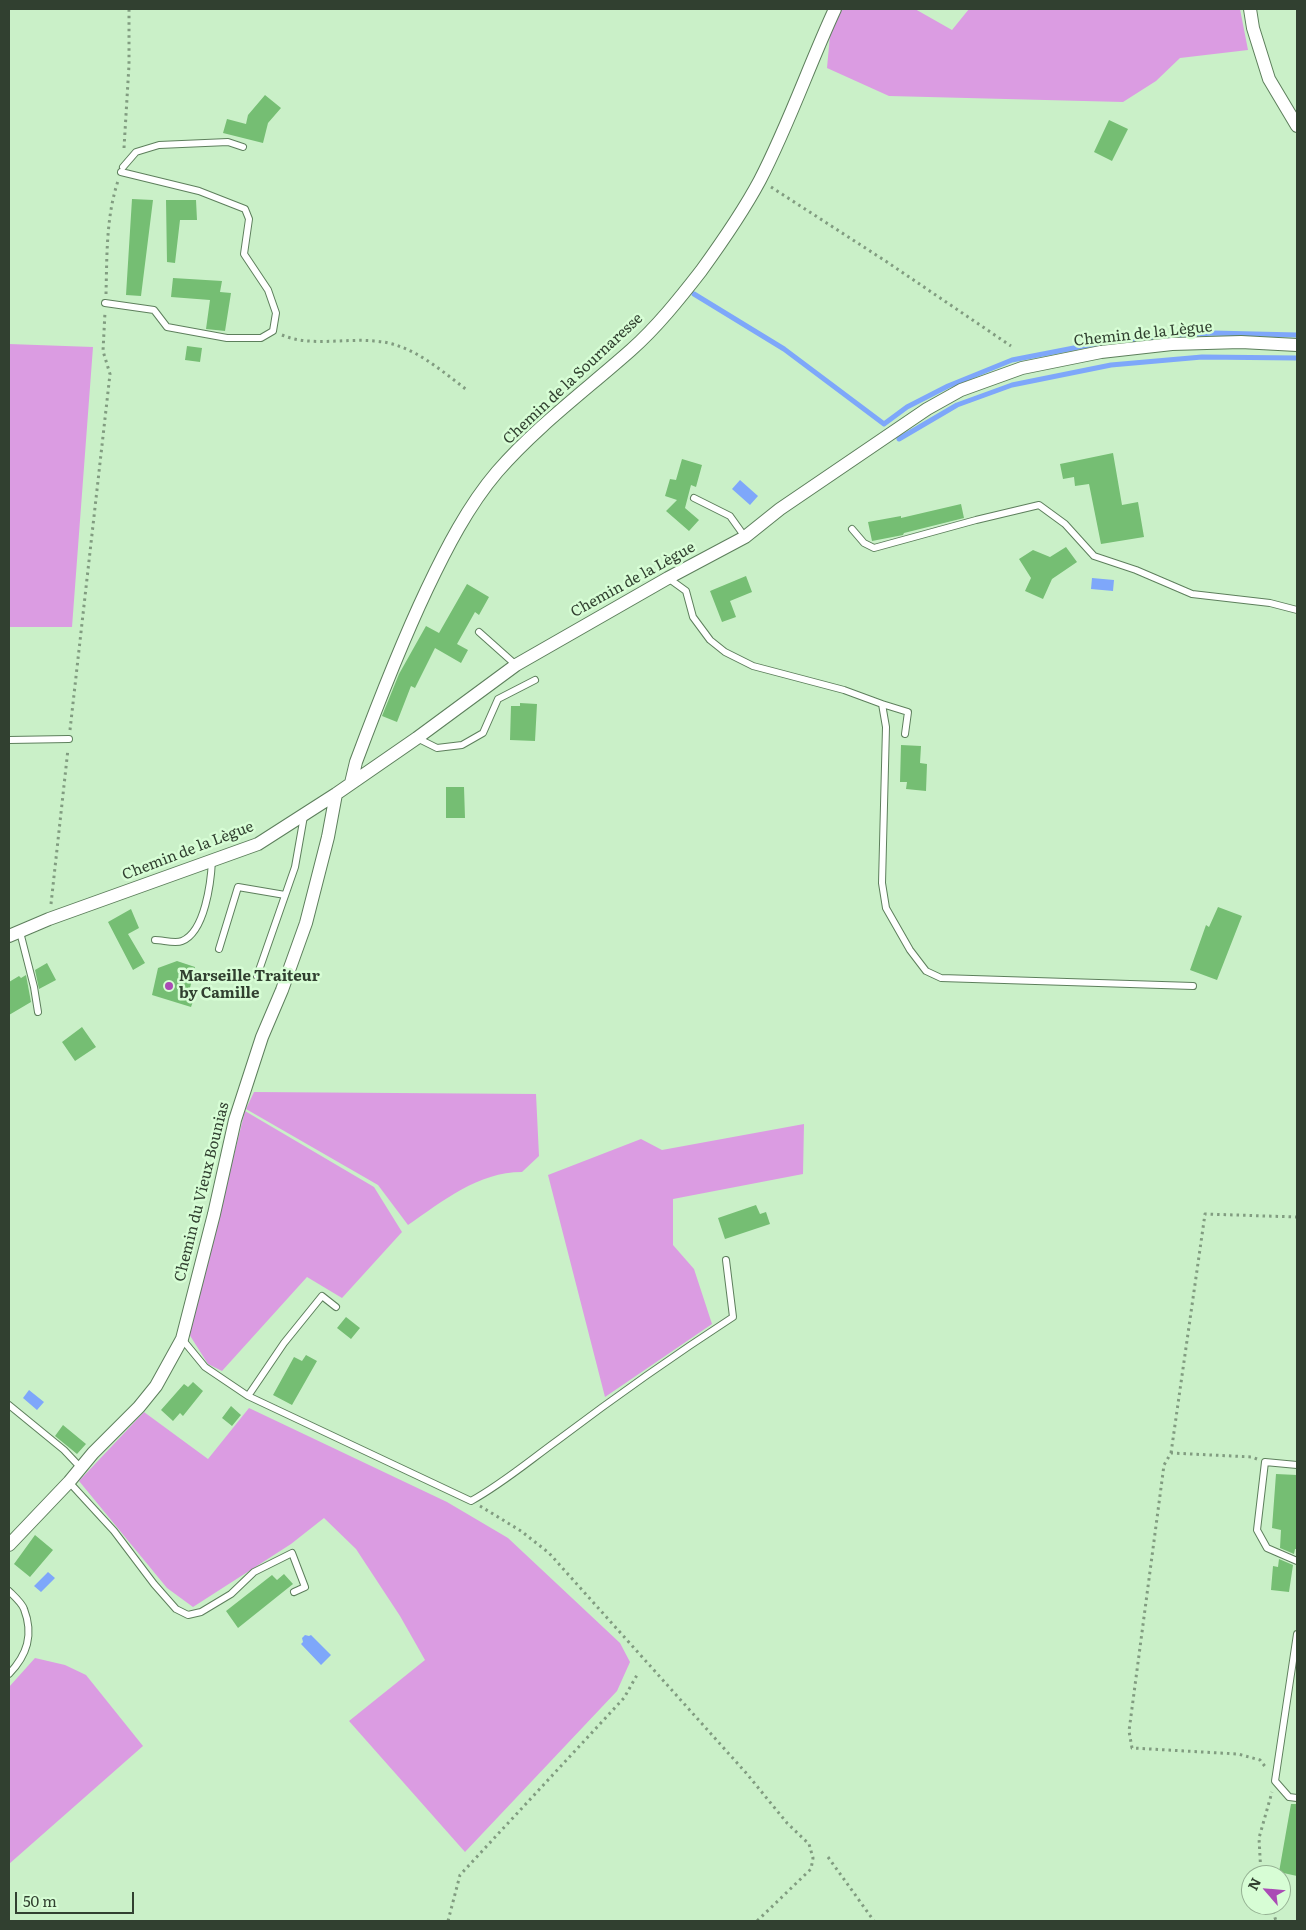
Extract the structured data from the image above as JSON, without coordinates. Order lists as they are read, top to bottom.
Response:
{
  "streets": {
    "street": ["Chemin de la Lègue", "Chemin de la Sournaresse", "Chemin du Vieux Bounias"]
  },
  "crossings": [
    ["Chemin de la Lègue", "Chemin de la Sournaresse"],
    ["Chemin de la Lègue", "Chemin du Vieux Bounias"]
  ],
  "places": ["Marseille Traiteur by Camille"],
  "scale_bar": "50 m",
  "north": "top left"
}
